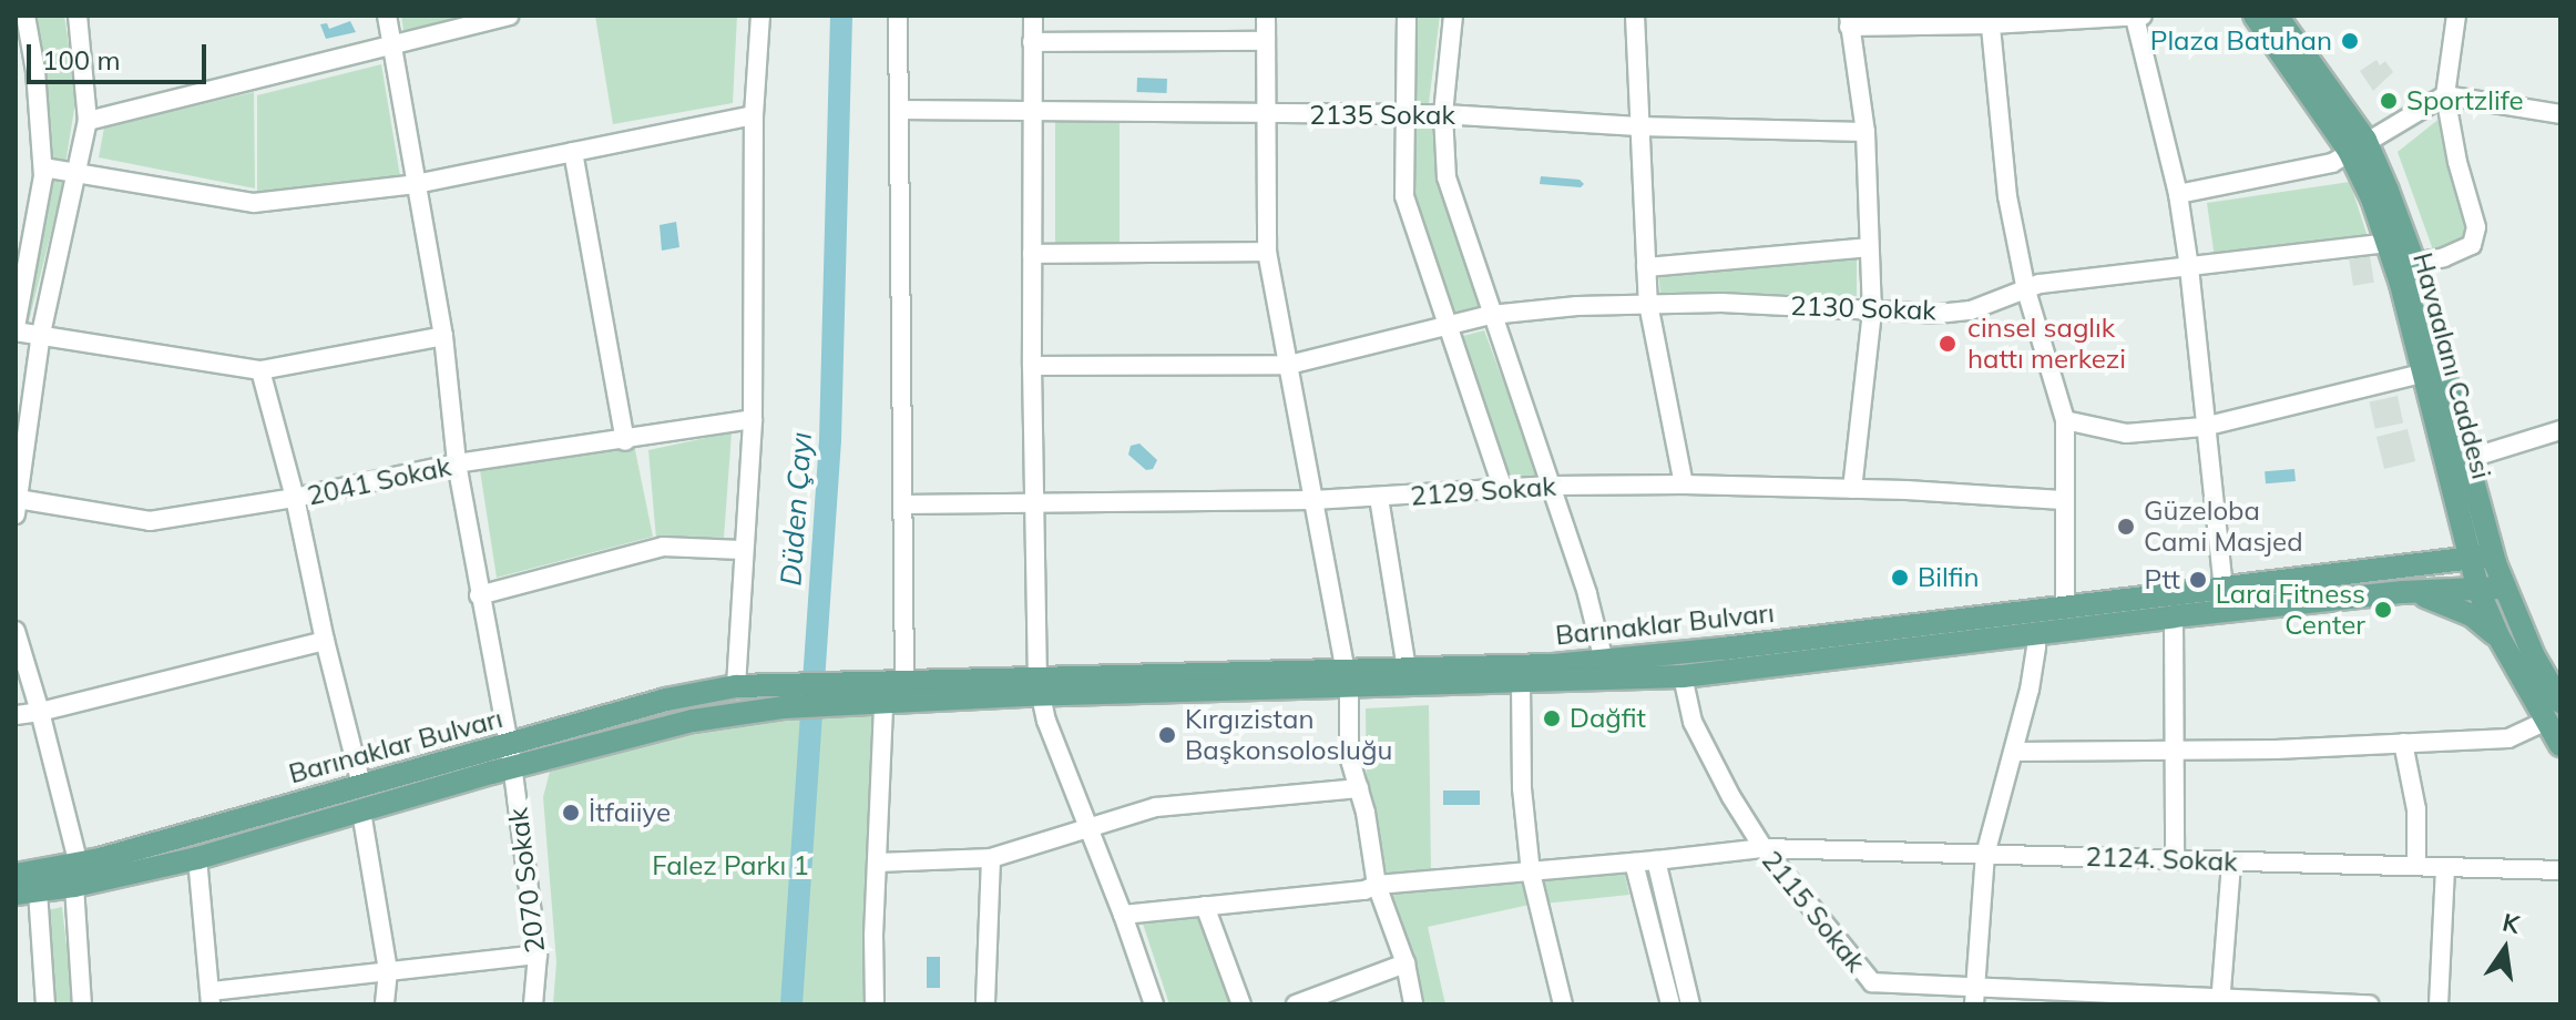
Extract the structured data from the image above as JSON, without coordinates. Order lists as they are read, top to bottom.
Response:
{
  "streets": {
    "main road": ["Havaalanı Caddesi", "Barınaklar Bulvarı"],
    "street": [
      "2135 Sokak",
      "2130 Sokak",
      "2041 Sokak",
      "2129 Sokak",
      "2124. Sokak",
      "2070 Sokak",
      "2115 Sokak"
    ]
  },
  "crossings": [
    ["2130 Sokak", "Havaalanı Caddesi"],
    ["Havaalanı Caddesi", "Barınaklar Bulvarı"],
    ["2041 Sokak", "Barınaklar Bulvarı"],
    ["2041 Sokak", "2070 Sokak"],
    ["Barınaklar Bulvarı", "2070 Sokak"],
    ["Barınaklar Bulvarı", "2115 Sokak"],
    ["2124. Sokak", "2115 Sokak"]
  ],
  "water": ["Düden Çayı"],
  "parks": ["Falez Parkı 1"],
  "places": [
    "Plaza Batuhan",
    "Sportzlife",
    "cinsel saglık hattı merkezi",
    "Güzeloba Cami Masjed",
    "Bilfin",
    "Ptt",
    "Lara Fitness Center",
    "Dağfit",
    "Kırgızistan Başkonsolosluğu",
    "İtfaiiye"
  ],
  "scale_bar": "100 m",
  "north": "top"
}
